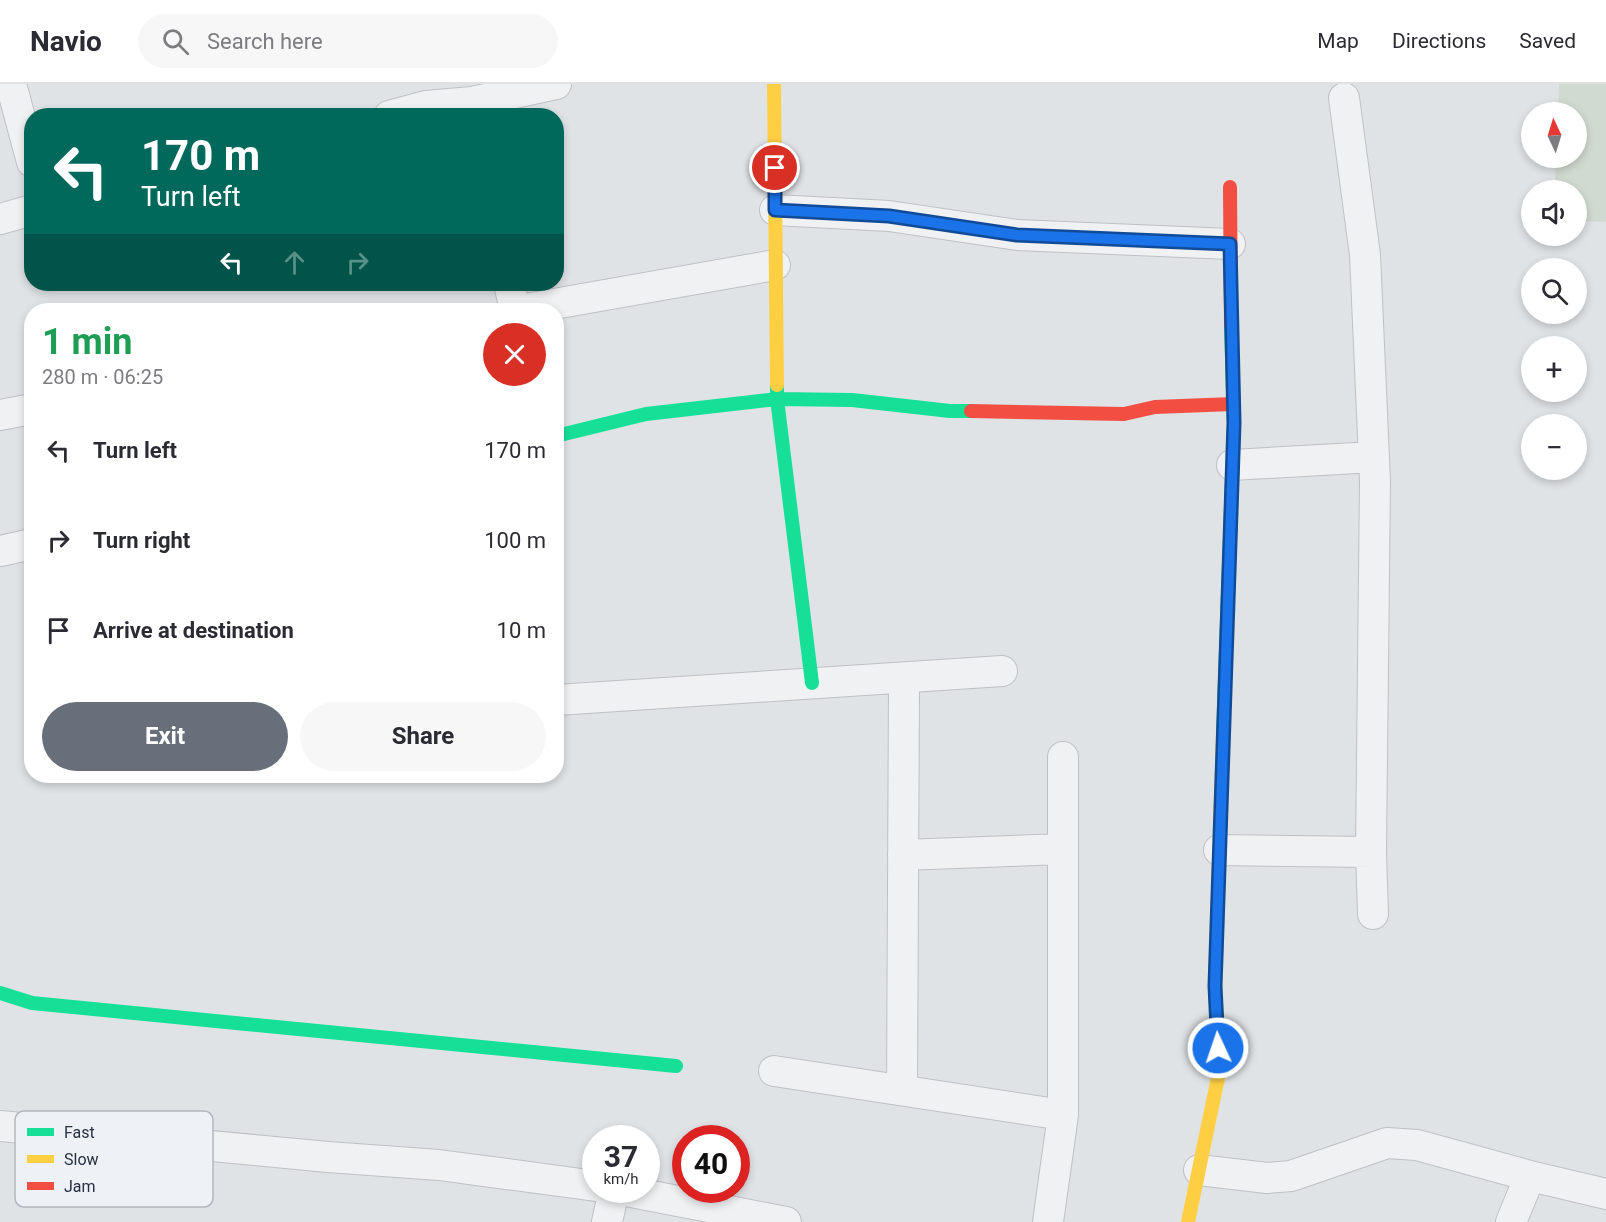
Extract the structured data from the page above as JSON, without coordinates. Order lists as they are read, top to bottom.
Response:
{
  "legend": ["Fast", "Slow", "Jam"],
  "north": "top",
  "page": {
    "header": "Navio",
    "search": "Search here",
    "nav": ["Map", "Directions", "Saved"],
    "map_buttons": ["+", "−"],
    "turn": ["170 m", "Turn left"],
    "heading": ["1 min", "280 m · 06:25"],
    "list": [
      {
        "name": "Turn left",
        "value": "170 m"
      },
      {
        "name": "Turn right",
        "value": "100 m"
      },
      {
        "name": "Arrive at destination",
        "value": "10 m"
      }
    ],
    "buttons": ["Exit", "Share"],
    "speed": "37 km/h",
    "limit": "40"
  }
}
